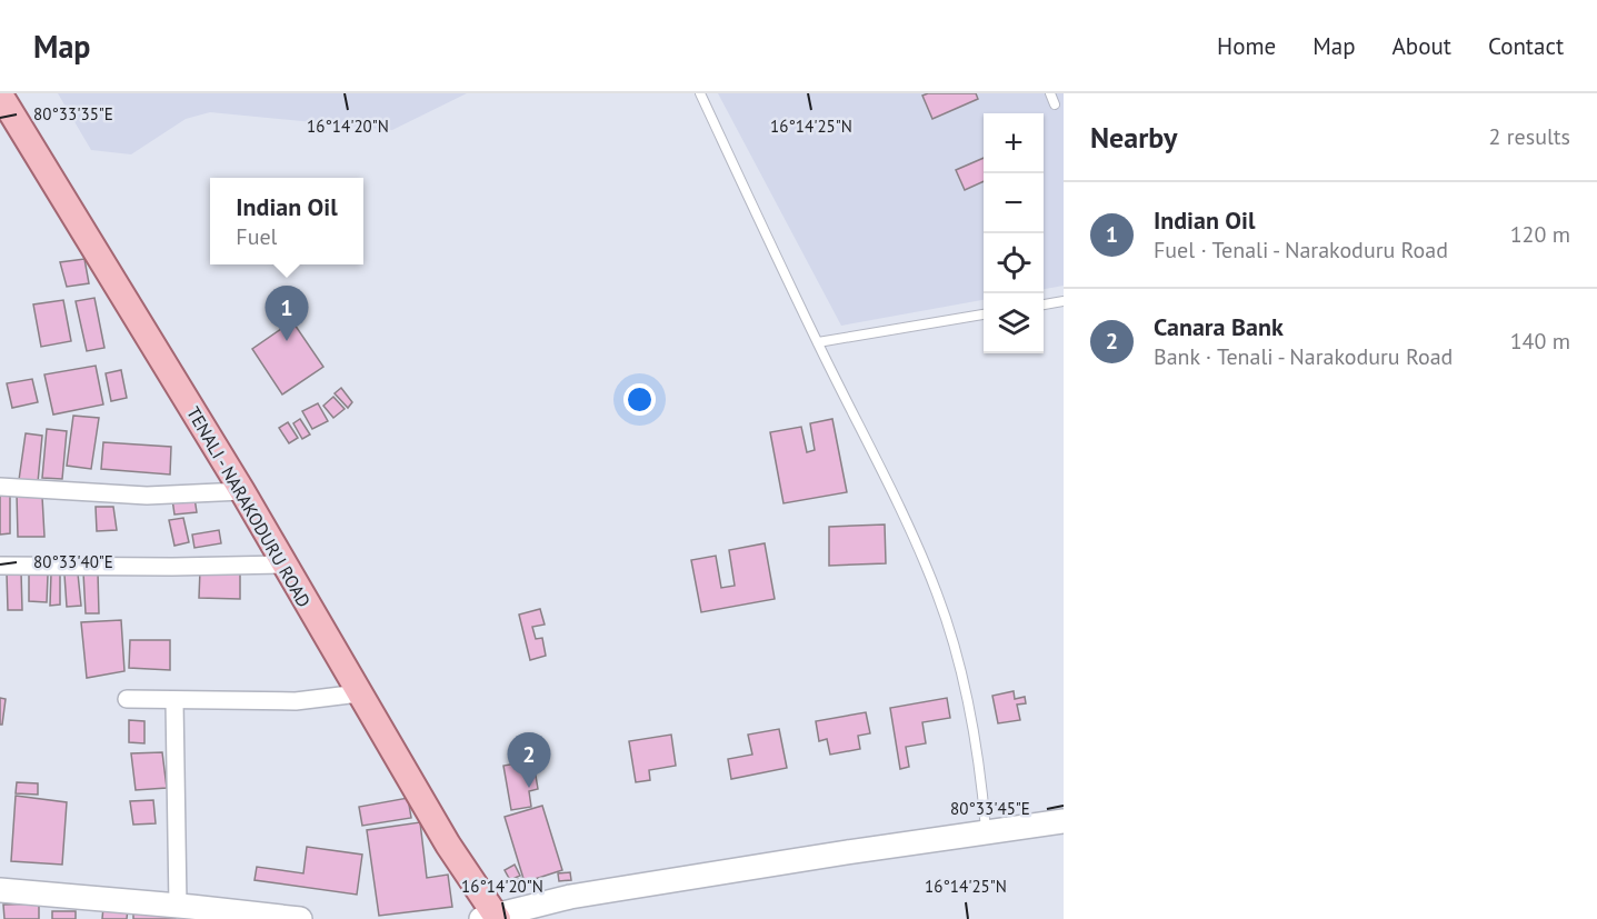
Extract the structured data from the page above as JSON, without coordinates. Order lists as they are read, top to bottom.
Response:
{
  "streets": {
    "main road": ["TENALI - NARAKODURU ROAD"]
  },
  "page": {
    "header": "Map",
    "nav": [
      "Home",
      "Map",
      "About",
      "Contact"
    ],
    "heading": ["Nearby", "2 results"],
    "map_buttons": ["+", "−"],
    "popup": ["Indian Oil", "Fuel"],
    "list": [
      {
        "mark": "1",
        "name": "Indian Oil",
        "note": "Fuel · Tenali - Narakoduru Road",
        "value": "120 m"
      },
      {
        "mark": "2",
        "name": "Canara Bank",
        "note": "Bank · Tenali - Narakoduru Road",
        "value": "140 m"
      }
    ],
    "pins": ["1", "2"]
  },
  "coordinates": [
    "80°33'35\"E",
    "16°14'20\"N",
    "16°14'25\"N",
    "80°33'40\"E",
    "80°33'45\"E"
  ]
}
